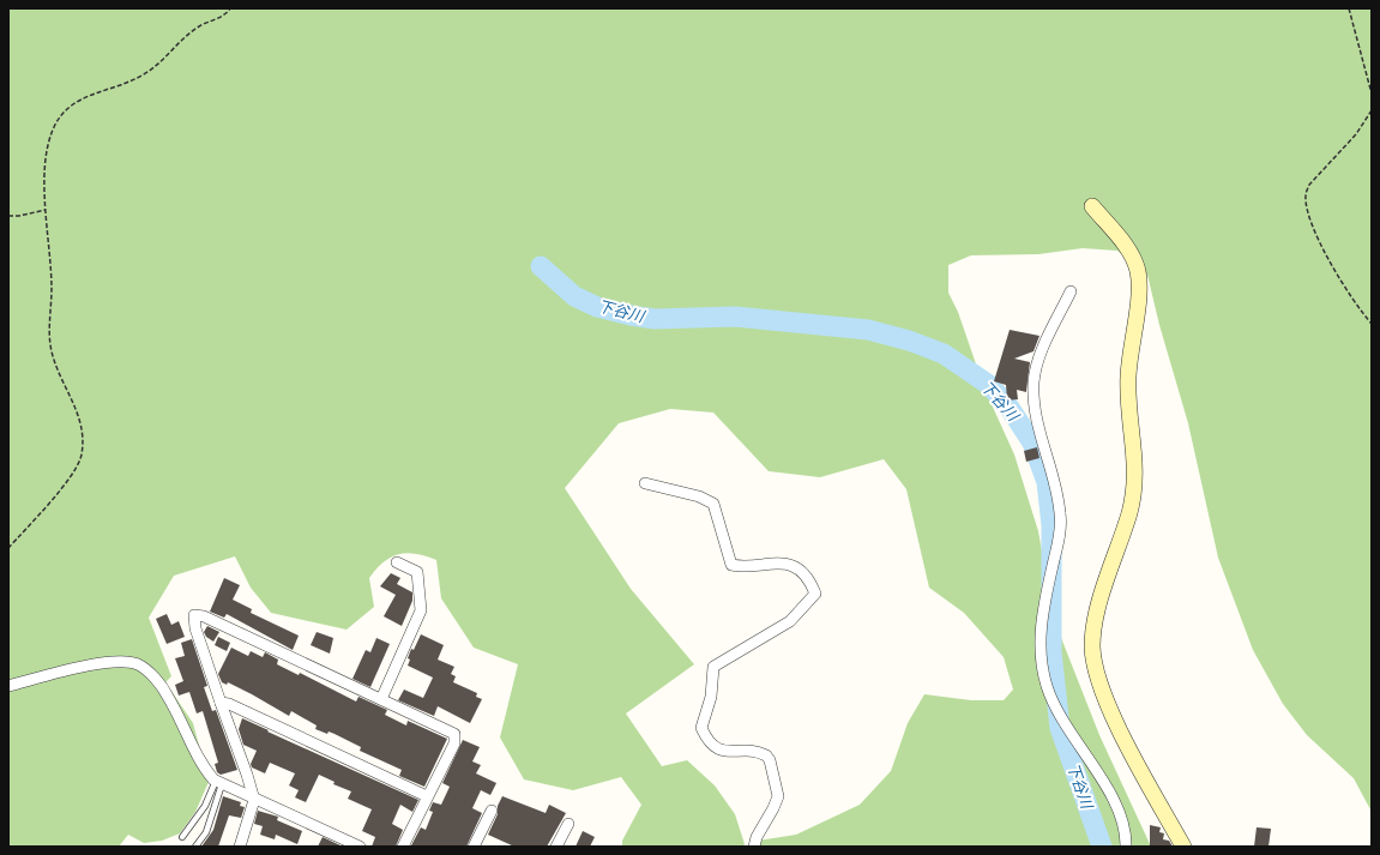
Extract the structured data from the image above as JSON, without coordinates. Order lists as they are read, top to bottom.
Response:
{
  "water": ["下谷川"]
}
